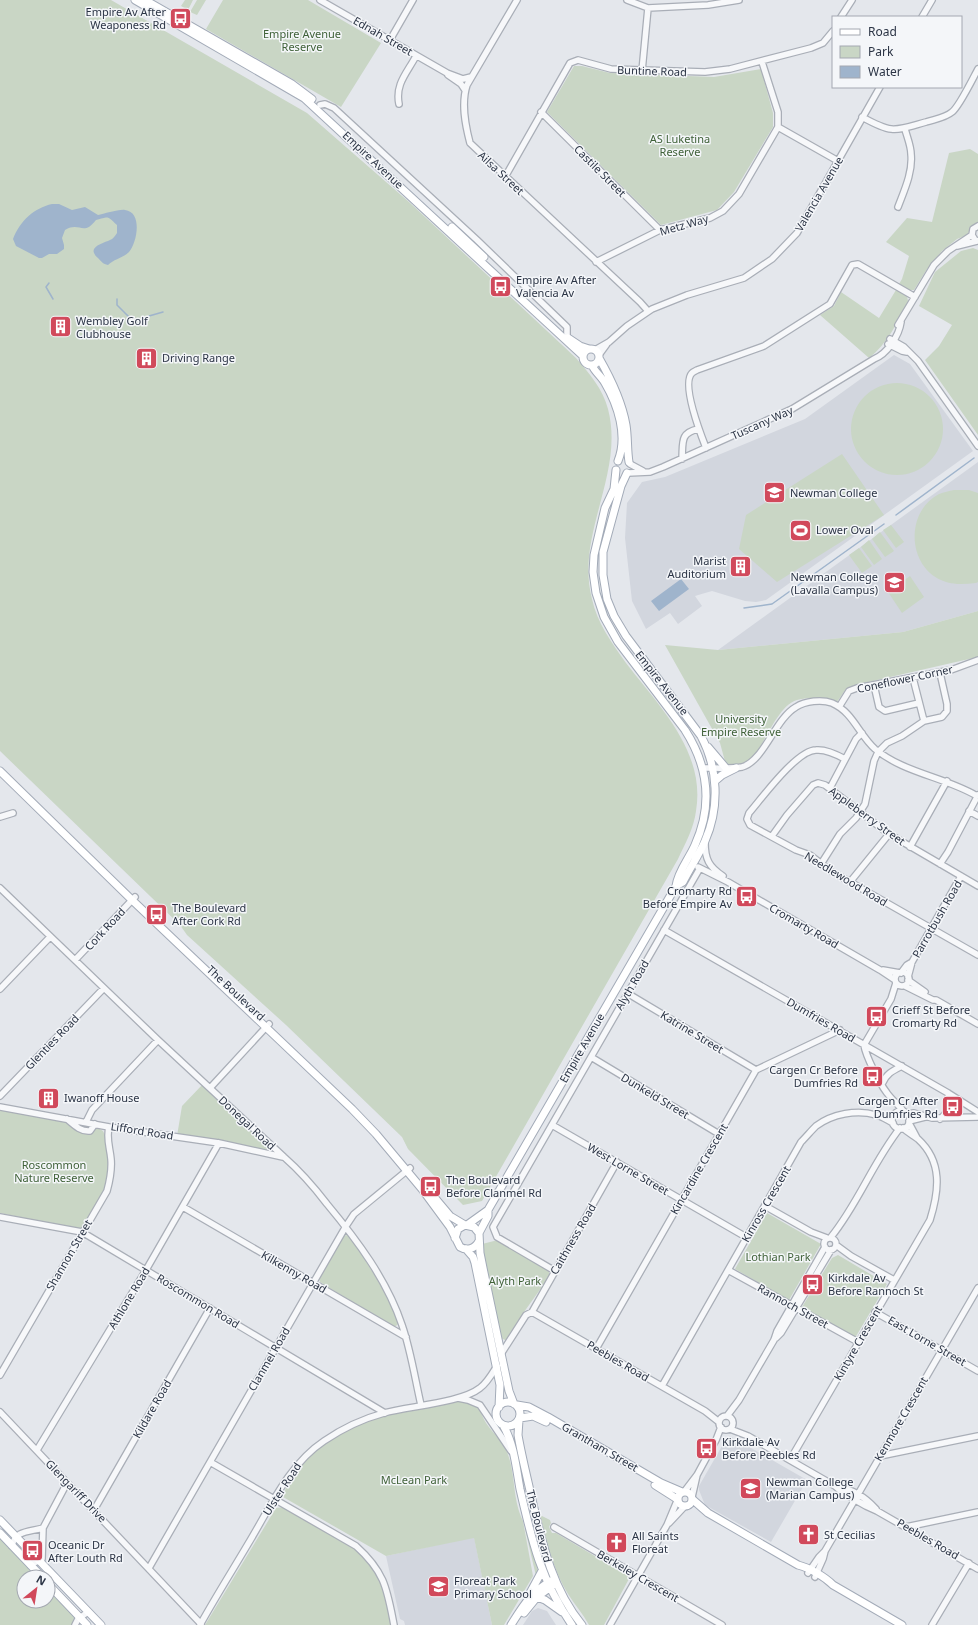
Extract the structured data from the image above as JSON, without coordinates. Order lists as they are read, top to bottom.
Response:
{
  "streets": {
    "main road": ["Empire Avenue", "The Boulevard", "Grantham Street"],
    "street": [
      "Ednah Street",
      "Buntine Road",
      "Castile Street",
      "Ailsa Street",
      "Valencia Avenue",
      "Metz Way",
      "Tuscany Way",
      "Coneflower Corner",
      "Appleberry Street",
      "Needlewood Road",
      "Parrotbush Road",
      "Cromarty Road",
      "Cork Road",
      "Alyth Road",
      "Dumfries Road",
      "Katrine Street",
      "Glenties Road",
      "Dunkeld Street",
      "Donegal Road",
      "Lifford Road",
      "West Lorne Street",
      "Kincardine Crescent",
      "Kinross Crescent",
      "Caithness Road",
      "Shannon Street",
      "Kilkenny Road",
      "Athlone Road",
      "Roscommon Road",
      "Rannoch Street",
      "East Lorne Street",
      "Kintyre Crescent",
      "Clanmel Road",
      "Peebles Road",
      "Kildare Road",
      "Kenmore Crescent",
      "Ulster Road",
      "Glengariff Drive",
      "Berkeley Crescent"
    ]
  },
  "crossings": [
    ["Ednah Street", "Ailsa Street"],
    ["Buntine Road", "Castile Street"],
    ["Buntine Road", "Ailsa Street"],
    ["Empire Avenue", "Valencia Avenue"],
    ["Empire Avenue", "Tuscany Way"],
    ["Empire Avenue", "Cromarty Road"],
    ["Empire Avenue", "Alyth Road"],
    ["Empire Avenue", "The Boulevard"],
    ["Castile Street", "Metz Way"],
    ["Ailsa Street", "Valencia Avenue"],
    ["Ailsa Street", "Metz Way"],
    ["Appleberry Street", "Needlewood Road"],
    ["Appleberry Street", "Parrotbush Road"],
    ["Needlewood Road", "Parrotbush Road"],
    ["Parrotbush Road", "Cromarty Road"],
    ["Cromarty Road", "Alyth Road"],
    ["Cork Road", "The Boulevard"],
    ["Cork Road", "Donegal Road"],
    ["Alyth Road", "Dumfries Road"],
    ["Alyth Road", "Katrine Street"],
    ["Alyth Road", "Dunkeld Street"],
    ["Alyth Road", "West Lorne Street"],
    ["Alyth Road", "Caithness Road"],
    ["The Boulevard", "Clanmel Road"],
    ["The Boulevard", "Grantham Street"],
    ["The Boulevard", "Ulster Road"],
    ["Katrine Street", "Kincardine Crescent"],
    ["Glenties Road", "Donegal Road"],
    ["Dunkeld Street", "Kincardine Crescent"],
    ["Donegal Road", "Lifford Road"],
    ["Donegal Road", "Kilkenny Road"],
    ["Donegal Road", "Clanmel Road"],
    ["Donegal Road", "Ulster Road"],
    ["Lifford Road", "Shannon Street"],
    ["Lifford Road", "Athlone Road"],
    ["West Lorne Street", "Kincardine Crescent"],
    ["West Lorne Street", "Kinross Crescent"],
    ["West Lorne Street", "Caithness Road"],
    ["Kincardine Crescent", "Peebles Road"],
    ["Kinross Crescent", "Rannoch Street"],
    ["Kinross Crescent", "Kintyre Crescent"],
    ["Kinross Crescent", "Peebles Road"],
    ["Caithness Road", "Peebles Road"],
    ["Shannon Street", "Roscommon Road"],
    ["Kilkenny Road", "Athlone Road"],
    ["Kilkenny Road", "Clanmel Road"],
    ["Athlone Road", "Roscommon Road"],
    ["Athlone Road", "Glengariff Drive"],
    ["Roscommon Road", "Clanmel Road"],
    ["Roscommon Road", "Kildare Road"],
    ["Roscommon Road", "Ulster Road"],
    ["Rannoch Street", "Kintyre Crescent"],
    ["East Lorne Street", "Kintyre Crescent"],
    ["East Lorne Street", "Kenmore Crescent"],
    ["Kintyre Crescent", "Peebles Road"],
    ["Clanmel Road", "Glengariff Drive"],
    ["Peebles Road", "Kenmore Crescent"],
    ["Kildare Road", "Glengariff Drive"],
    ["Ulster Road", "Glengariff Drive"]
  ],
  "parks": [
    "Empire Avenue Reserve",
    "AS Luketina Reserve",
    "University Empire Reserve",
    "Roscommon Nature Reserve",
    "Lothian Park",
    "Alyth Park",
    "McLean Park"
  ],
  "places": {
    "bus stop": [
      "Empire Av After Weaponess Rd",
      "Empire Av After Valencia Av",
      "Cromarty Rd Before Empire Av",
      "The Boulevard After Cork Rd",
      "Crieff St Before Cromarty Rd",
      "Cargen Cr Before Dumfries Rd",
      "Cargen Cr After Dumfries Rd",
      "The Boulevard Before Clanmel Rd",
      "Kirkdale Av Before Rannoch St",
      "Kirkdale Av Before Peebles Rd",
      "Oceanic Dr After Louth Rd"
    ],
    "building": [
      "Wembley Golf Clubhouse",
      "Driving Range",
      "Marist Auditorium",
      "Iwanoff House"
    ],
    "school or university": [
      "Newman College",
      "Newman College (Lavalla Campus)",
      "Newman College (Marian Campus)",
      "Floreat Park Primary School"
    ],
    "sports": ["Lower Oval"],
    "church": ["St Cecilias", "All Saints Floreat"]
  },
  "legend": ["Road", "Park", "Water"],
  "north": "top right"
}
